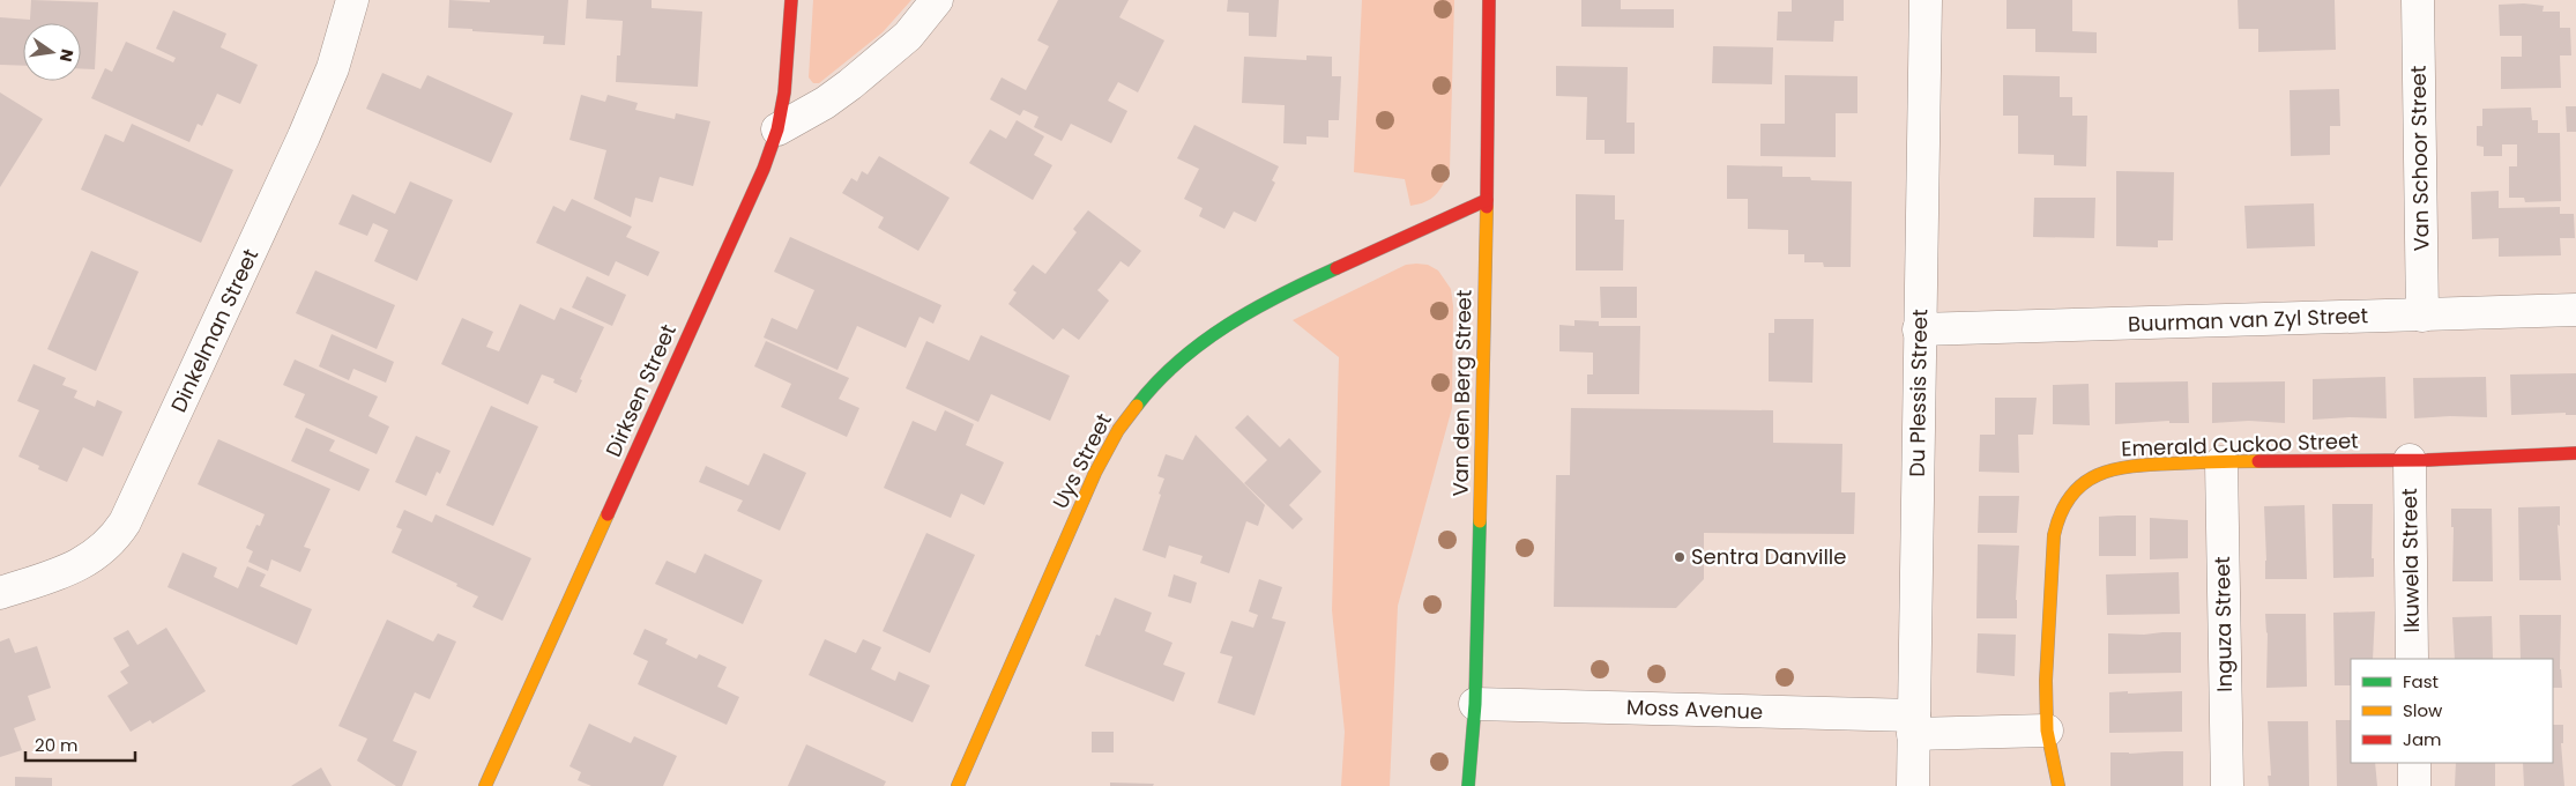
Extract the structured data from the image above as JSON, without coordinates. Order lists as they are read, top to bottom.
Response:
{
  "streets": {
    "street": [
      "Van Schoor Street",
      "Buurman van Zyl Street",
      "Dinkelman Street",
      "Dirksen Street",
      "Van den Berg Street",
      "Du Plessis Street",
      "Emerald Cuckoo Street",
      "Uys Street",
      "Ikuwela Street",
      "Inguza Street",
      "Moss Avenue"
    ]
  },
  "crossings": [
    ["Van Schoor Street", "Buurman van Zyl Street"],
    ["Buurman van Zyl Street", "Du Plessis Street"],
    ["Van den Berg Street", "Uys Street"],
    ["Van den Berg Street", "Moss Avenue"],
    ["Du Plessis Street", "Moss Avenue"],
    ["Emerald Cuckoo Street", "Ikuwela Street"],
    ["Emerald Cuckoo Street", "Inguza Street"],
    ["Emerald Cuckoo Street", "Moss Avenue"]
  ],
  "places": ["Sentra Danville"],
  "legend": ["Fast", "Slow", "Jam"],
  "scale_bar": "20 m",
  "north": "right"
}
